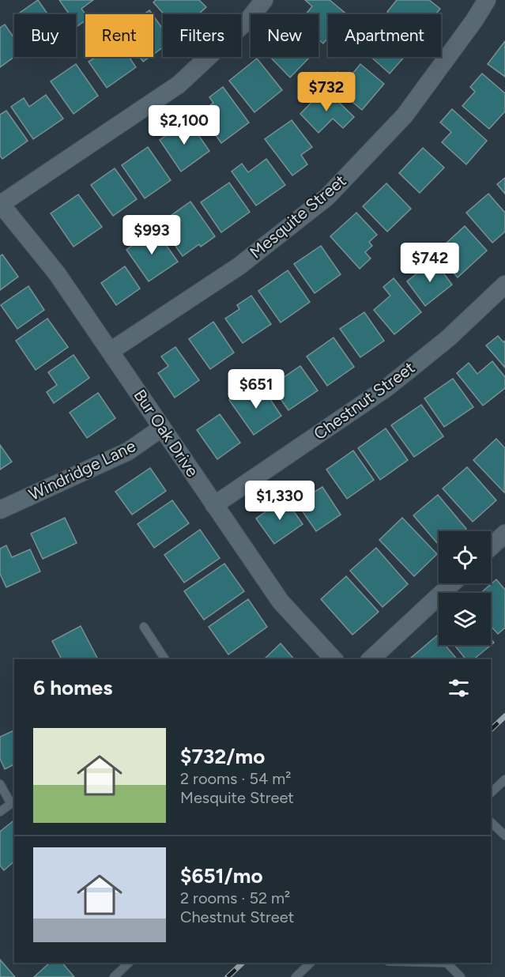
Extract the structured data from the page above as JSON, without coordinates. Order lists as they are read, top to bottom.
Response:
{
  "streets": {
    "street": [
      "Mesquite Street",
      "Chestnut Street",
      "Bur Oak Drive",
      "Windridge Lane"
    ]
  },
  "crossings": [
    ["Mesquite Street", "Bur Oak Drive"],
    ["Chestnut Street", "Bur Oak Drive"],
    ["Bur Oak Drive", "Windridge Lane"]
  ],
  "page": {
    "chip": [
      "Buy",
      "Rent",
      "Filters",
      "New",
      "Apartment"
    ],
    "price": [
      "$732",
      "$2,100",
      "$993",
      "$742",
      "$651",
      "$1,330"
    ],
    "heading": "6 homes",
    "list": [
      {
        "name": "$732/mo",
        "note": "2 rooms · 54 m² · Mesquite Street"
      },
      {
        "name": "$651/mo",
        "note": "2 rooms · 52 m² · Chestnut Street"
      }
    ]
  }
}
